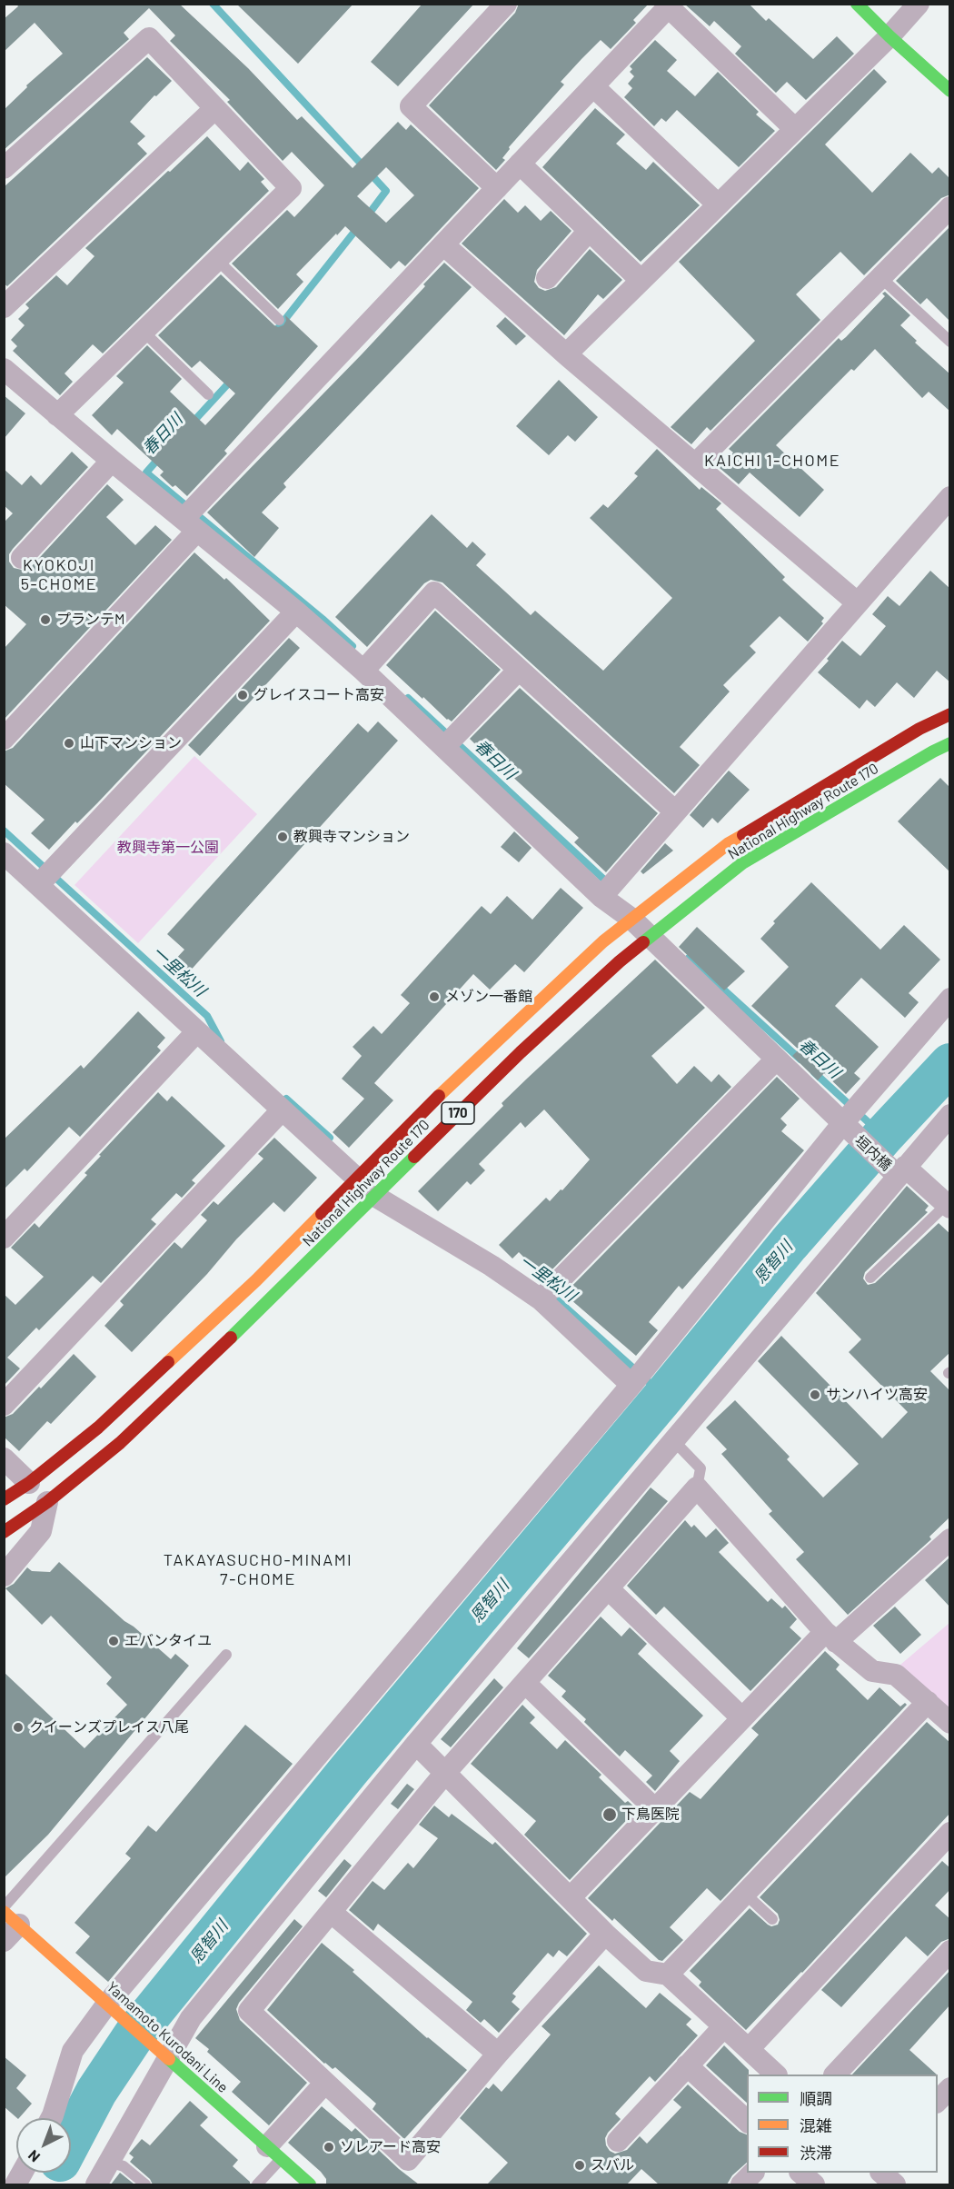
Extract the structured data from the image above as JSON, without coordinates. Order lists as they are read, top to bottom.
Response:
{
  "streets": {
    "main road": ["National Highway Route 170", "170", "Yamamoto Kurodani Line"],
    "street": ["垣内橋"]
  },
  "crossings": [
    ["National Highway Route 170", "垣内橋"]
  ],
  "districts": ["KAICHI 1-CHOME", "KYOKOJI 5-CHOME", "TAKAYASUCHO-MINAMI 7-CHOME"],
  "water": ["春日川", "一里松川", "恩智川"],
  "parks": ["教興寺第一公園"],
  "places": [
    "プランテM",
    "グレイスコート高安",
    "山下マンション",
    "教興寺マンション",
    "メゾン一番館",
    "サンハイツ高安",
    "エバンタイユ",
    "クイーンズプレイス八尾",
    "下鳥医院",
    "ソレアード高安",
    "スバル"
  ],
  "legend": ["順調", "混雑", "渋滞"],
  "north": "bottom left"
}
